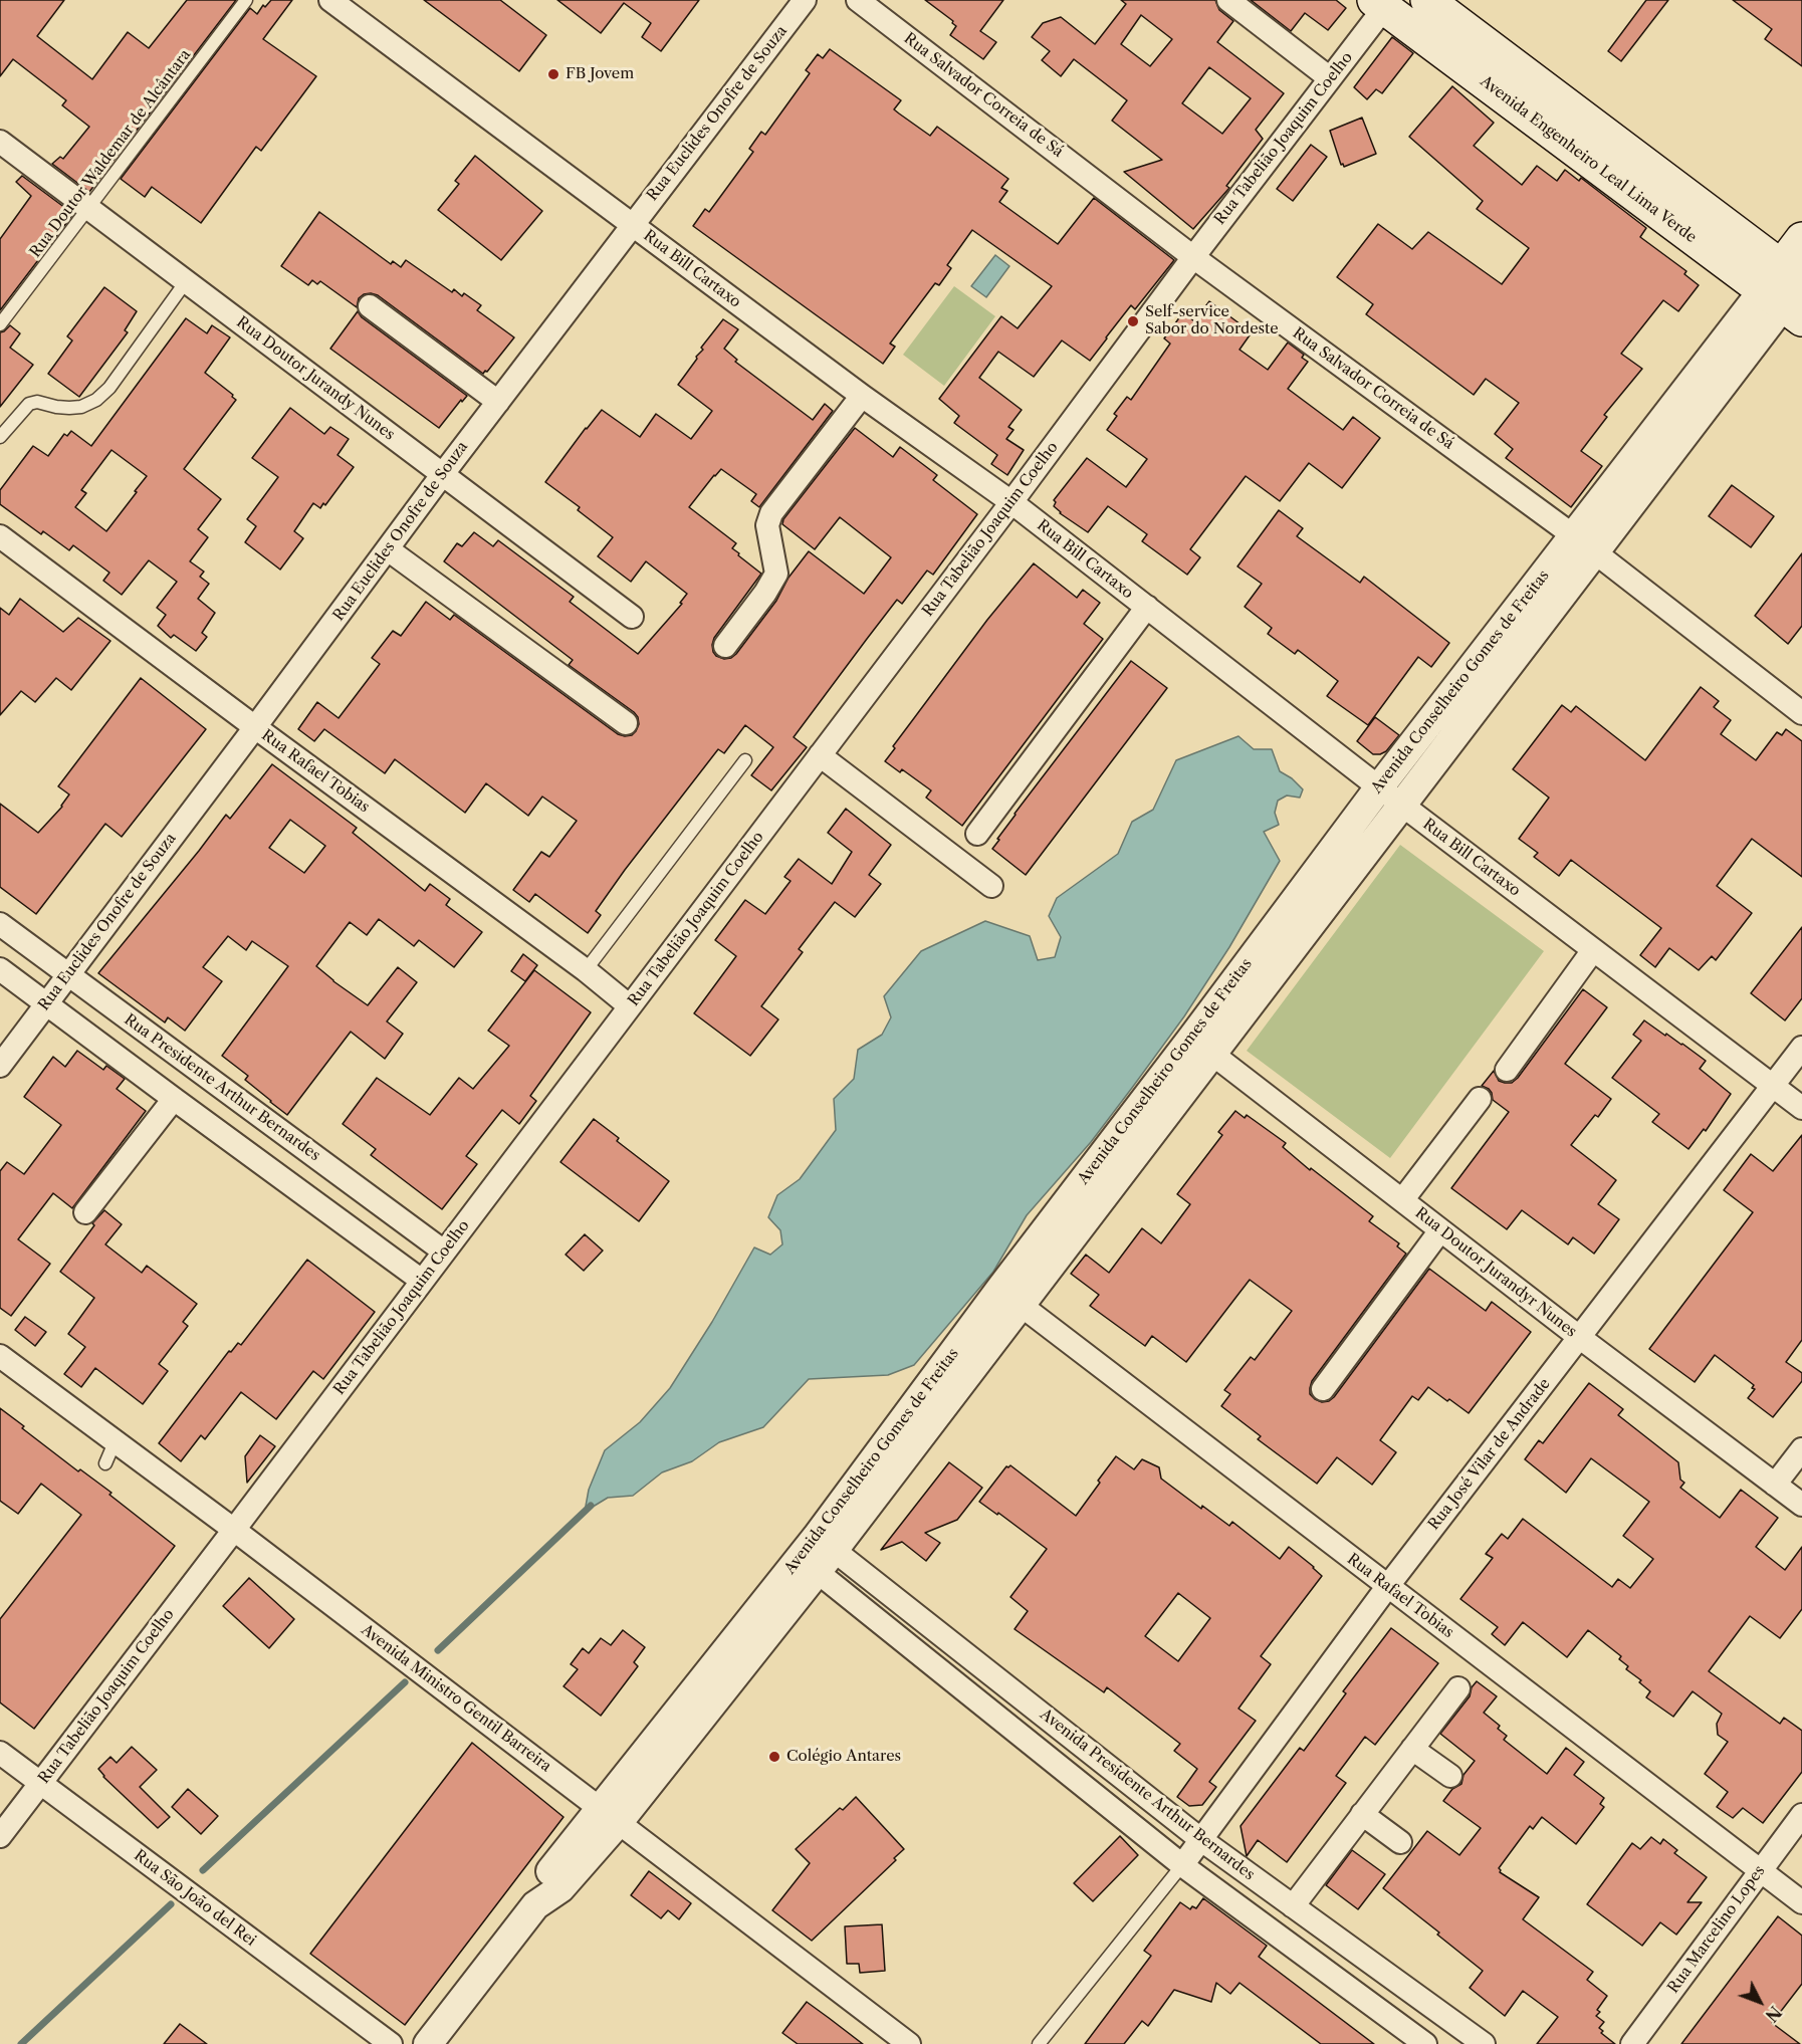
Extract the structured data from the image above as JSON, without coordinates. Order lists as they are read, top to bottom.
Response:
{
  "streets": {
    "main road": ["Avenida Engenheiro Leal Lima Verde", "Avenida Conselheiro Gomes de Freitas"],
    "street": [
      "Rua Salvador Correia de Sá",
      "Rua Euclides Onofre de Souza",
      "Rua Tabelião Joaquim Coelho",
      "Rua Bill Cartaxo",
      "Rua Doutor Jurandy Nunes",
      "Rua Rafael Tobias",
      "Rua Presidente Arthur Bernardes",
      "Rua Doutor Jurandyr Nunes",
      "Rua José Vilar de Andrade",
      "Avenida Ministro Gentil Barreira",
      "Avenida Presidente Arthur Bernardes",
      "Rua São João del Rei",
      "Rua Marcelino Lopes"
    ],
    "lane": ["Rua Doutor Waldemar de Alcântara"]
  },
  "crossings": [
    ["Rua Salvador Correia de Sá", "Rua Tabelião Joaquim Coelho"],
    ["Rua Salvador Correia de Sá", "Avenida Conselheiro Gomes de Freitas"],
    ["Rua Euclides Onofre de Souza", "Rua Bill Cartaxo"],
    ["Rua Euclides Onofre de Souza", "Rua Doutor Jurandy Nunes"],
    ["Rua Euclides Onofre de Souza", "Rua Rafael Tobias"],
    ["Rua Euclides Onofre de Souza", "Rua Presidente Arthur Bernardes"],
    ["Rua Tabelião Joaquim Coelho", "Avenida Engenheiro Leal Lima Verde"],
    ["Rua Tabelião Joaquim Coelho", "Rua Bill Cartaxo"],
    ["Rua Tabelião Joaquim Coelho", "Rua Rafael Tobias"],
    ["Rua Tabelião Joaquim Coelho", "Rua Presidente Arthur Bernardes"],
    ["Rua Tabelião Joaquim Coelho", "Avenida Ministro Gentil Barreira"],
    ["Rua Tabelião Joaquim Coelho", "Rua São João del Rei"],
    ["Rua Doutor Waldemar de Alcântara", "Rua Doutor Jurandy Nunes"],
    ["Avenida Engenheiro Leal Lima Verde", "Avenida Conselheiro Gomes de Freitas"],
    ["Rua Bill Cartaxo", "Avenida Conselheiro Gomes de Freitas"],
    ["Rua Bill Cartaxo", "Rua José Vilar de Andrade"],
    ["Avenida Conselheiro Gomes de Freitas", "Rua Rafael Tobias"],
    ["Avenida Conselheiro Gomes de Freitas", "Rua Doutor Jurandyr Nunes"],
    ["Avenida Conselheiro Gomes de Freitas", "Avenida Ministro Gentil Barreira"],
    ["Avenida Conselheiro Gomes de Freitas", "Avenida Presidente Arthur Bernardes"],
    ["Rua Rafael Tobias", "Rua José Vilar de Andrade"],
    ["Rua Rafael Tobias", "Rua Marcelino Lopes"],
    ["Rua Doutor Jurandyr Nunes", "Rua José Vilar de Andrade"],
    ["Rua José Vilar de Andrade", "Avenida Presidente Arthur Bernardes"]
  ],
  "places": ["FB Jovem", "Self-service Sabor do Nordeste", "Colégio Antares"],
  "north": "bottom right"
}
